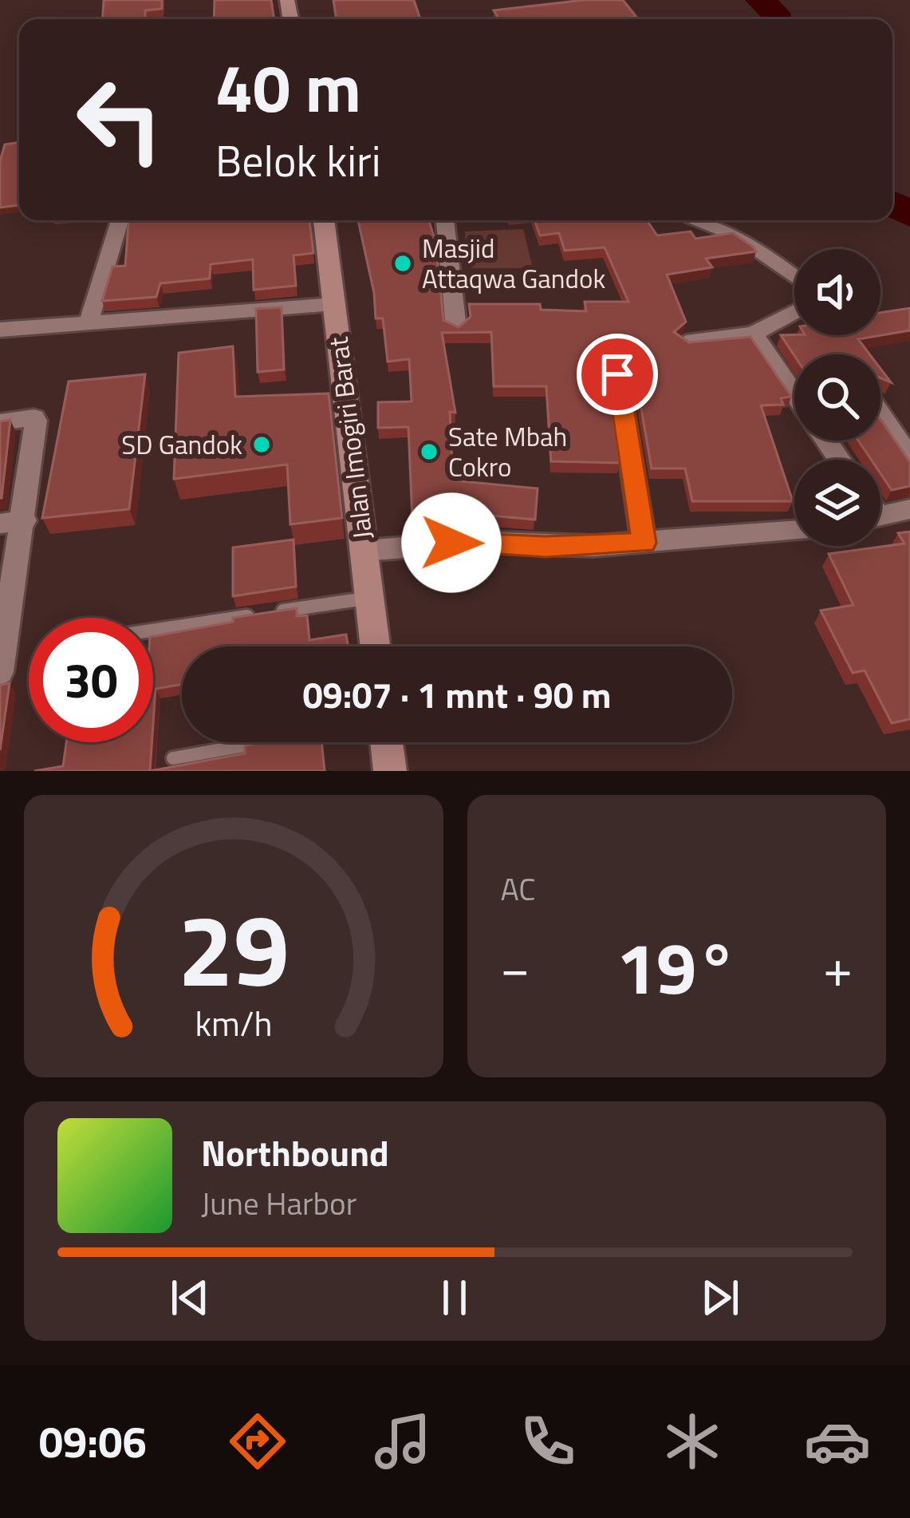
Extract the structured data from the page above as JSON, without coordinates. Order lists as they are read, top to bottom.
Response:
{
  "streets": {
    "main road": ["Jalan Imogiri Barat"]
  },
  "places": ["Masjid Attaqwa Gandok", "SD Gandok", "Sate Mbah Cokro"],
  "page": {
    "turn": ["40 m", "Belok kiri"],
    "limit": "30",
    "trip": "09:07 · 1 mnt · 90 m",
    "tile": "AC",
    "heat": ["−", "19°", "+"],
    "song": ["Northbound", "June Harbor"],
    "tabs": "09:06",
    "gauge": ["29", "km/h"]
  }
}
